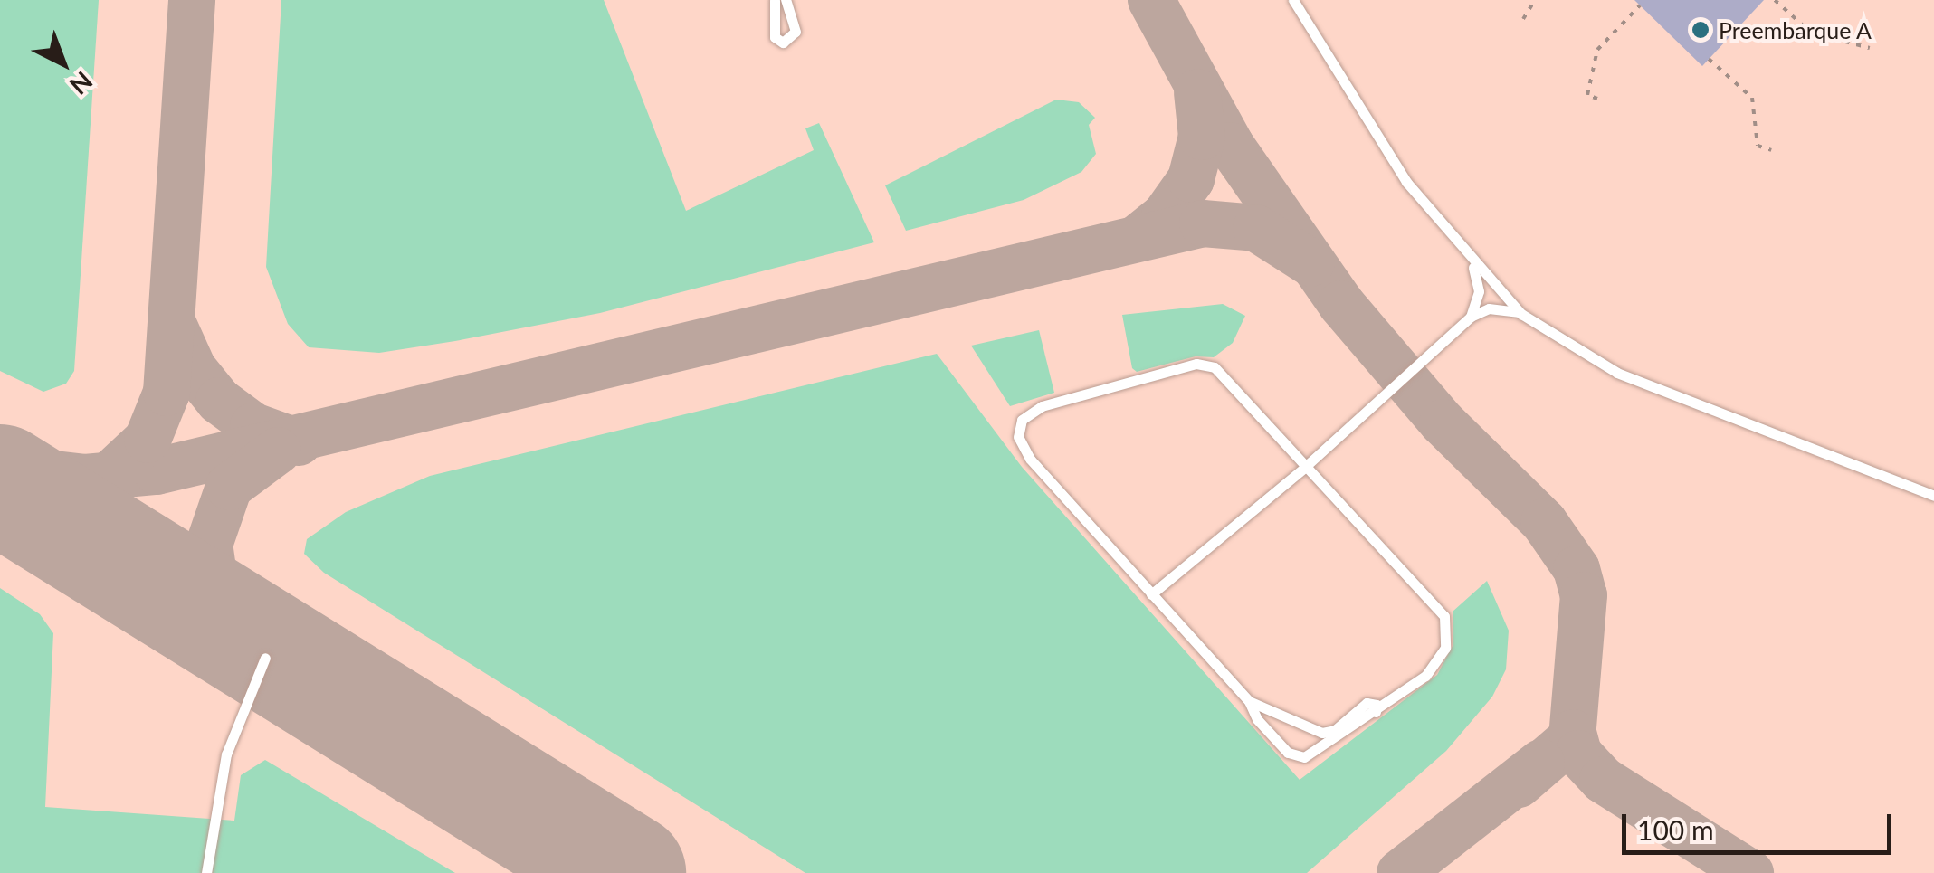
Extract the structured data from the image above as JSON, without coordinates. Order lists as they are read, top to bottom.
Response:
{
  "places": ["Preembarque A"],
  "scale_bar": "100 m",
  "north": "bottom right"
}
